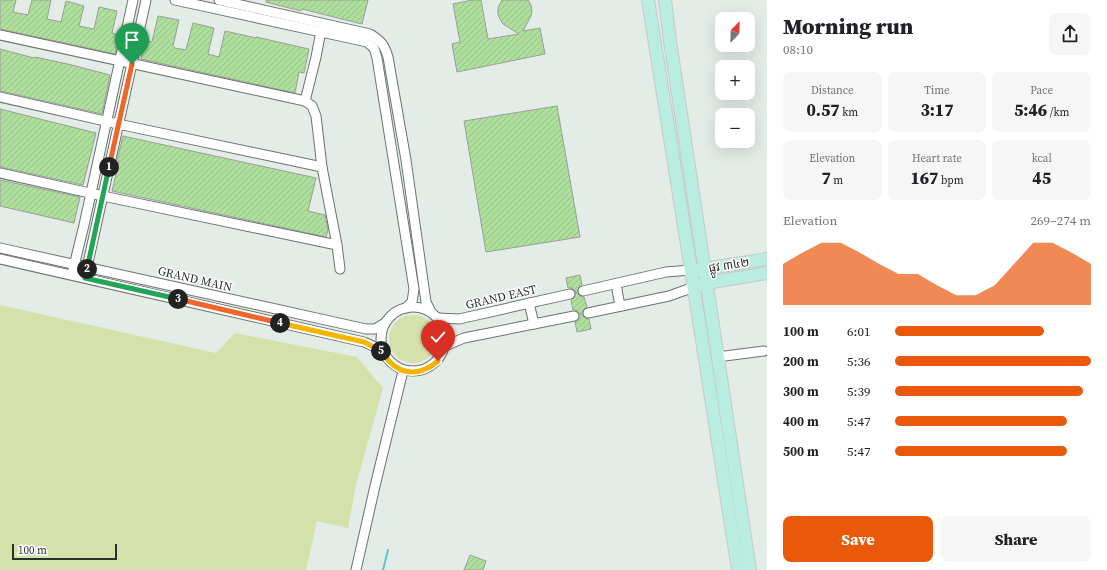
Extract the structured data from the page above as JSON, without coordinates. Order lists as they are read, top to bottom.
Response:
{
  "streets": {
    "main road": ["ផ្លូវ ៣៤២"],
    "street": ["GRAND MAIN", "GRAND EAST"]
  },
  "crossings": [
    ["GRAND MAIN", "GRAND EAST"]
  ],
  "scale_bar": "100 m",
  "north": "top right",
  "page": {
    "heading": ["Morning run", "08:10"],
    "map_buttons": ["+", "−"],
    "stats": [
      ["Distance", "0.57 km"],
      ["Time", "3:17"],
      ["Pace", "5:46 /km"],
      ["Elevation", "7 m"],
      ["Heart rate", "167 bpm"],
      ["kcal", "45"]
    ],
    "pins": [
      "1",
      "2",
      "3",
      "4",
      "5"
    ],
    "chart": ["Elevation", "269–274 m"],
    "list": [
      {
        "name": "100 m",
        "note": "6:01"
      },
      {
        "name": "200 m",
        "note": "5:36"
      },
      {
        "name": "300 m",
        "note": "5:39"
      },
      {
        "name": "400 m",
        "note": "5:47"
      },
      {
        "name": "500 m",
        "note": "5:47"
      }
    ],
    "buttons": ["Save", "Share"],
    "scale": "100 m"
  }
}
